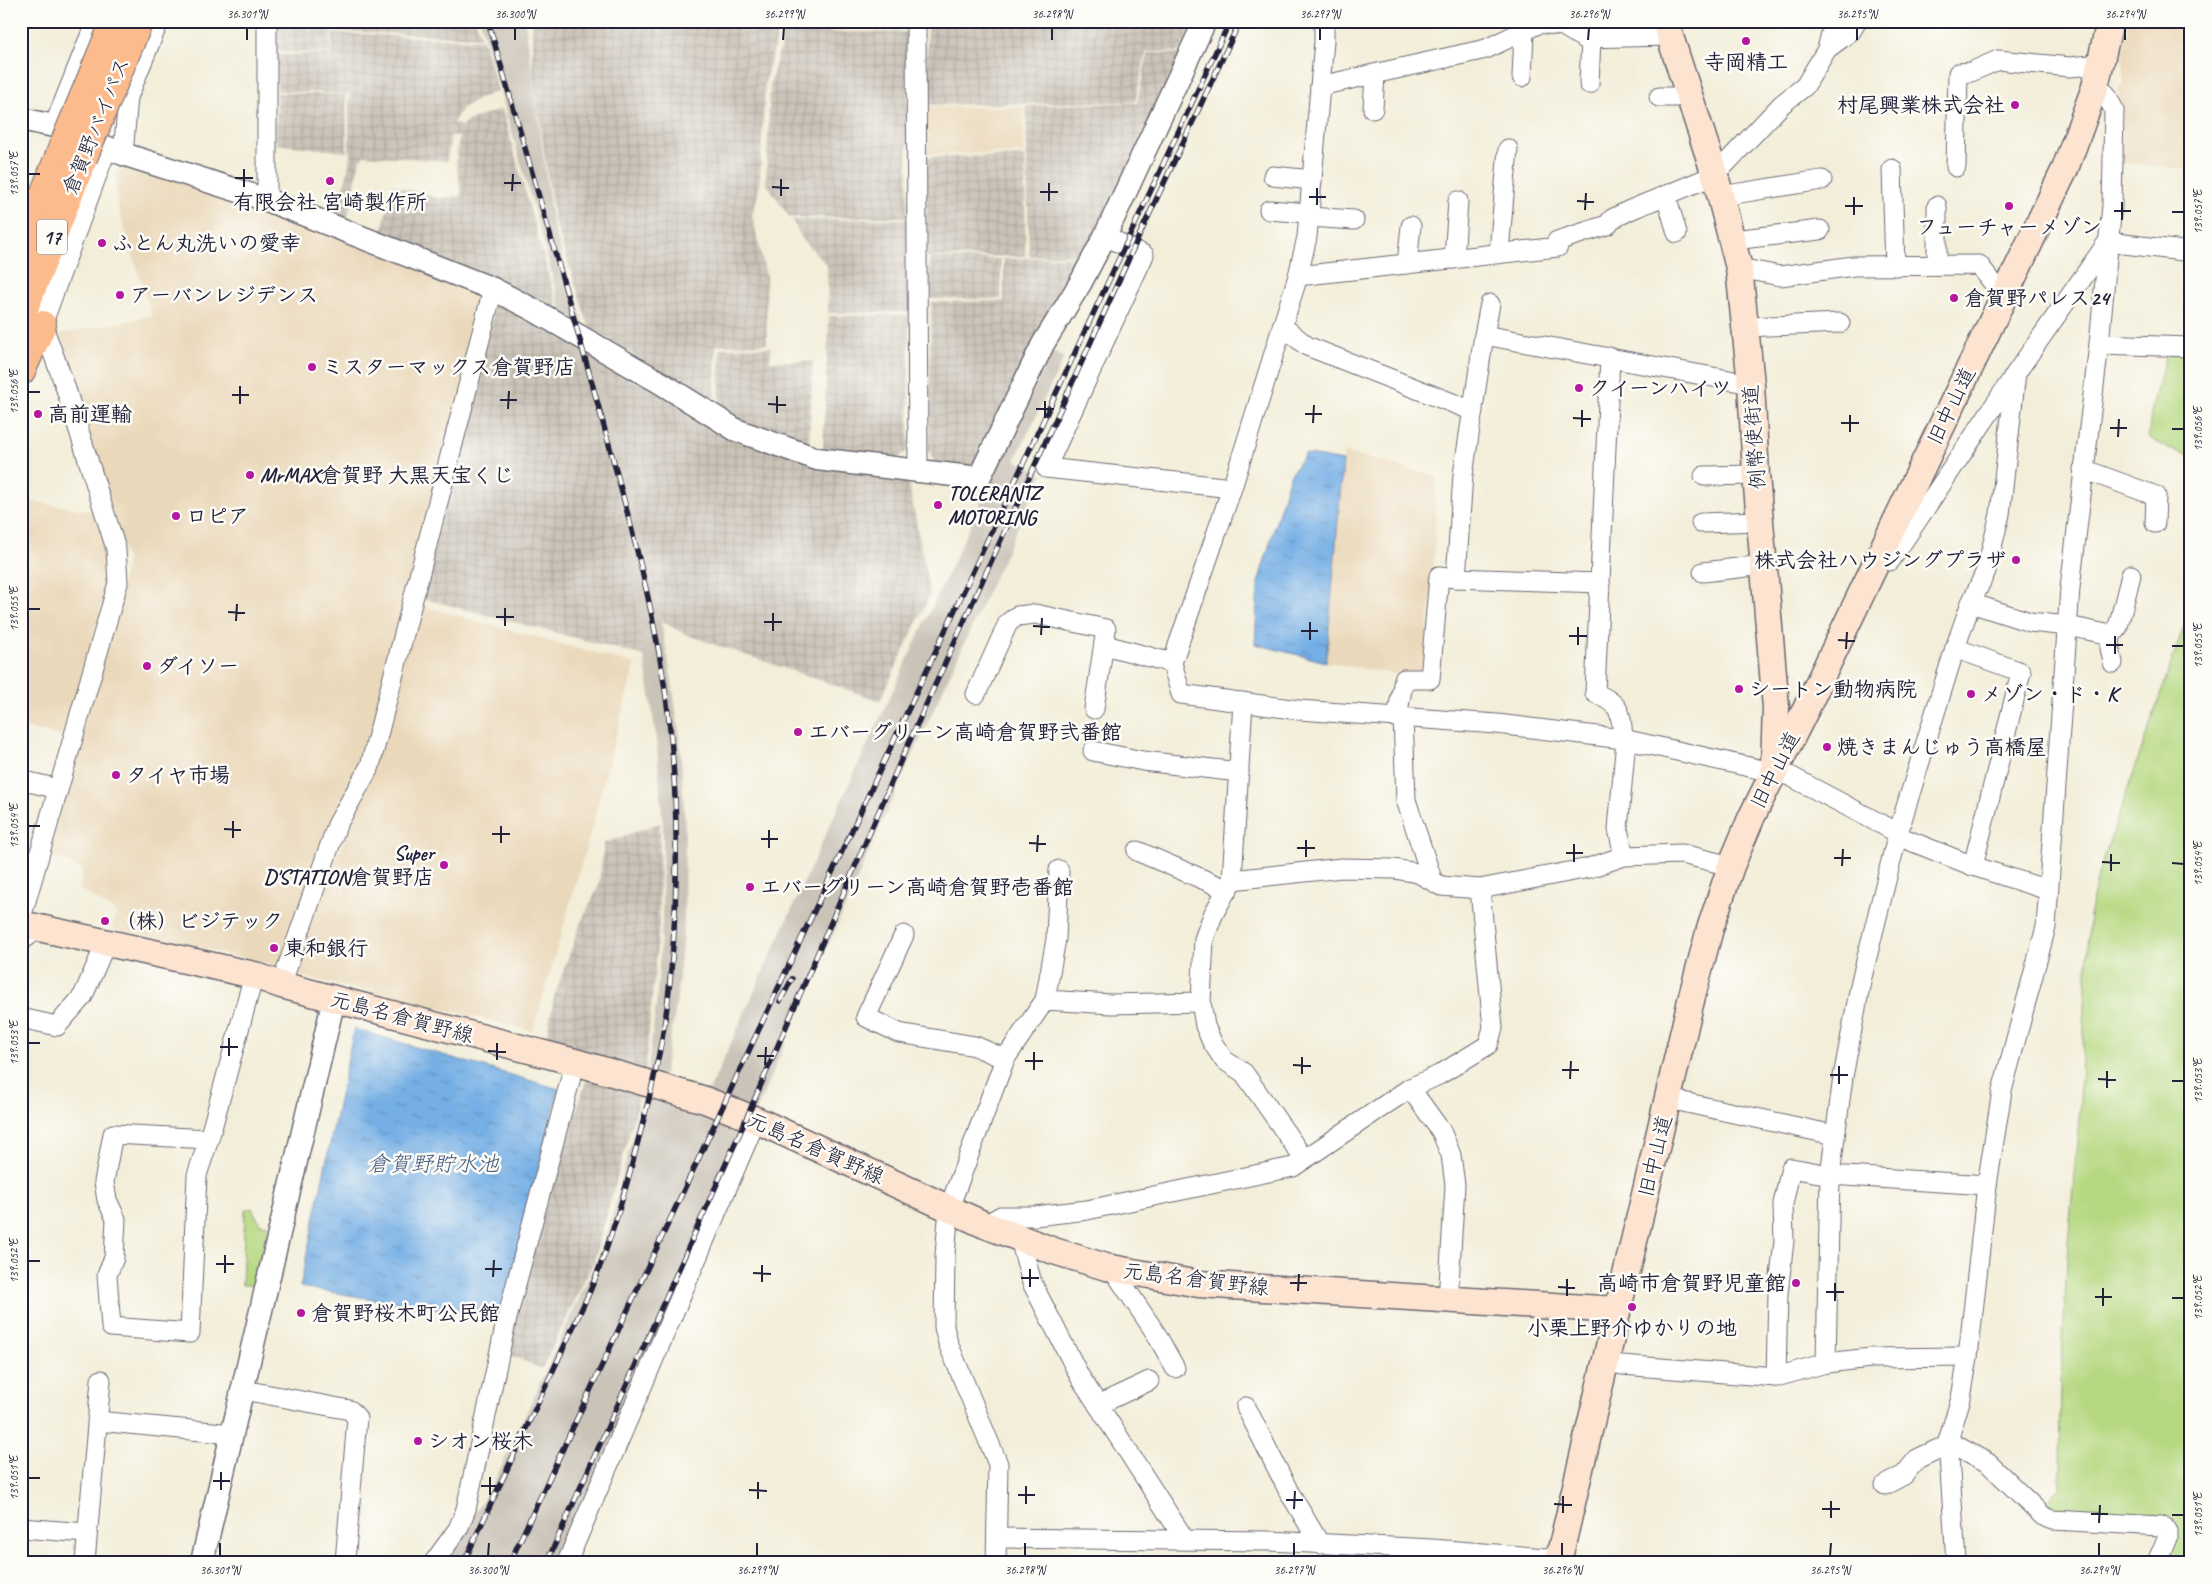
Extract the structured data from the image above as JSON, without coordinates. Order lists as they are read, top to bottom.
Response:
{
  "streets": {
    "highway": ["倉賀野バイパス", "17"],
    "main road": ["旧中山道", "例幣使街道", "元島名倉賀野線"]
  },
  "crossings": [
    ["旧中山道", "例幣使街道"],
    ["旧中山道", "元島名倉賀野線"]
  ],
  "water": ["倉賀野貯水池"],
  "places": [
    "寺岡精工",
    "村尾興業株式会社",
    "有限会社 宮崎製作所",
    "フューチャーメゾン",
    "ふとん丸洗いの愛幸",
    "アーバンレジデンス",
    "倉賀野パレス24",
    "ミスターマックス倉賀野店",
    "クイーンハイツ",
    "高前運輸",
    "MrMAX倉賀野 大黒天宝くじ",
    "TOLERANTZ MOTORING",
    "ロピア",
    "株式会社ハウジングプラザ",
    "ダイソー",
    "シートン動物病院",
    "メゾン・ド・K",
    "エバーグリーン高崎倉賀野弐番館",
    "焼きまんじゅう高橋屋",
    "タイヤ市場",
    "Super D'STATION倉賀野店",
    "エバーグリーン高崎倉賀野壱番館",
    "（株）ビジテック",
    "東和銀行",
    "高崎市倉賀野児童館",
    "小栗上野介ゆかりの地",
    "倉賀野桜木町公民館",
    "シオン桜木"
  ],
  "coordinates": [
    "36.301°N",
    "36.300°N",
    "36.299°N",
    "36.298°N",
    "36.297°N",
    "36.296°N",
    "36.295°N",
    "36.294°N",
    "139.057°E",
    "139.056°E",
    "139.055°E",
    "139.054°E",
    "139.053°E",
    "139.052°E",
    "139.051°E"
  ]
}
